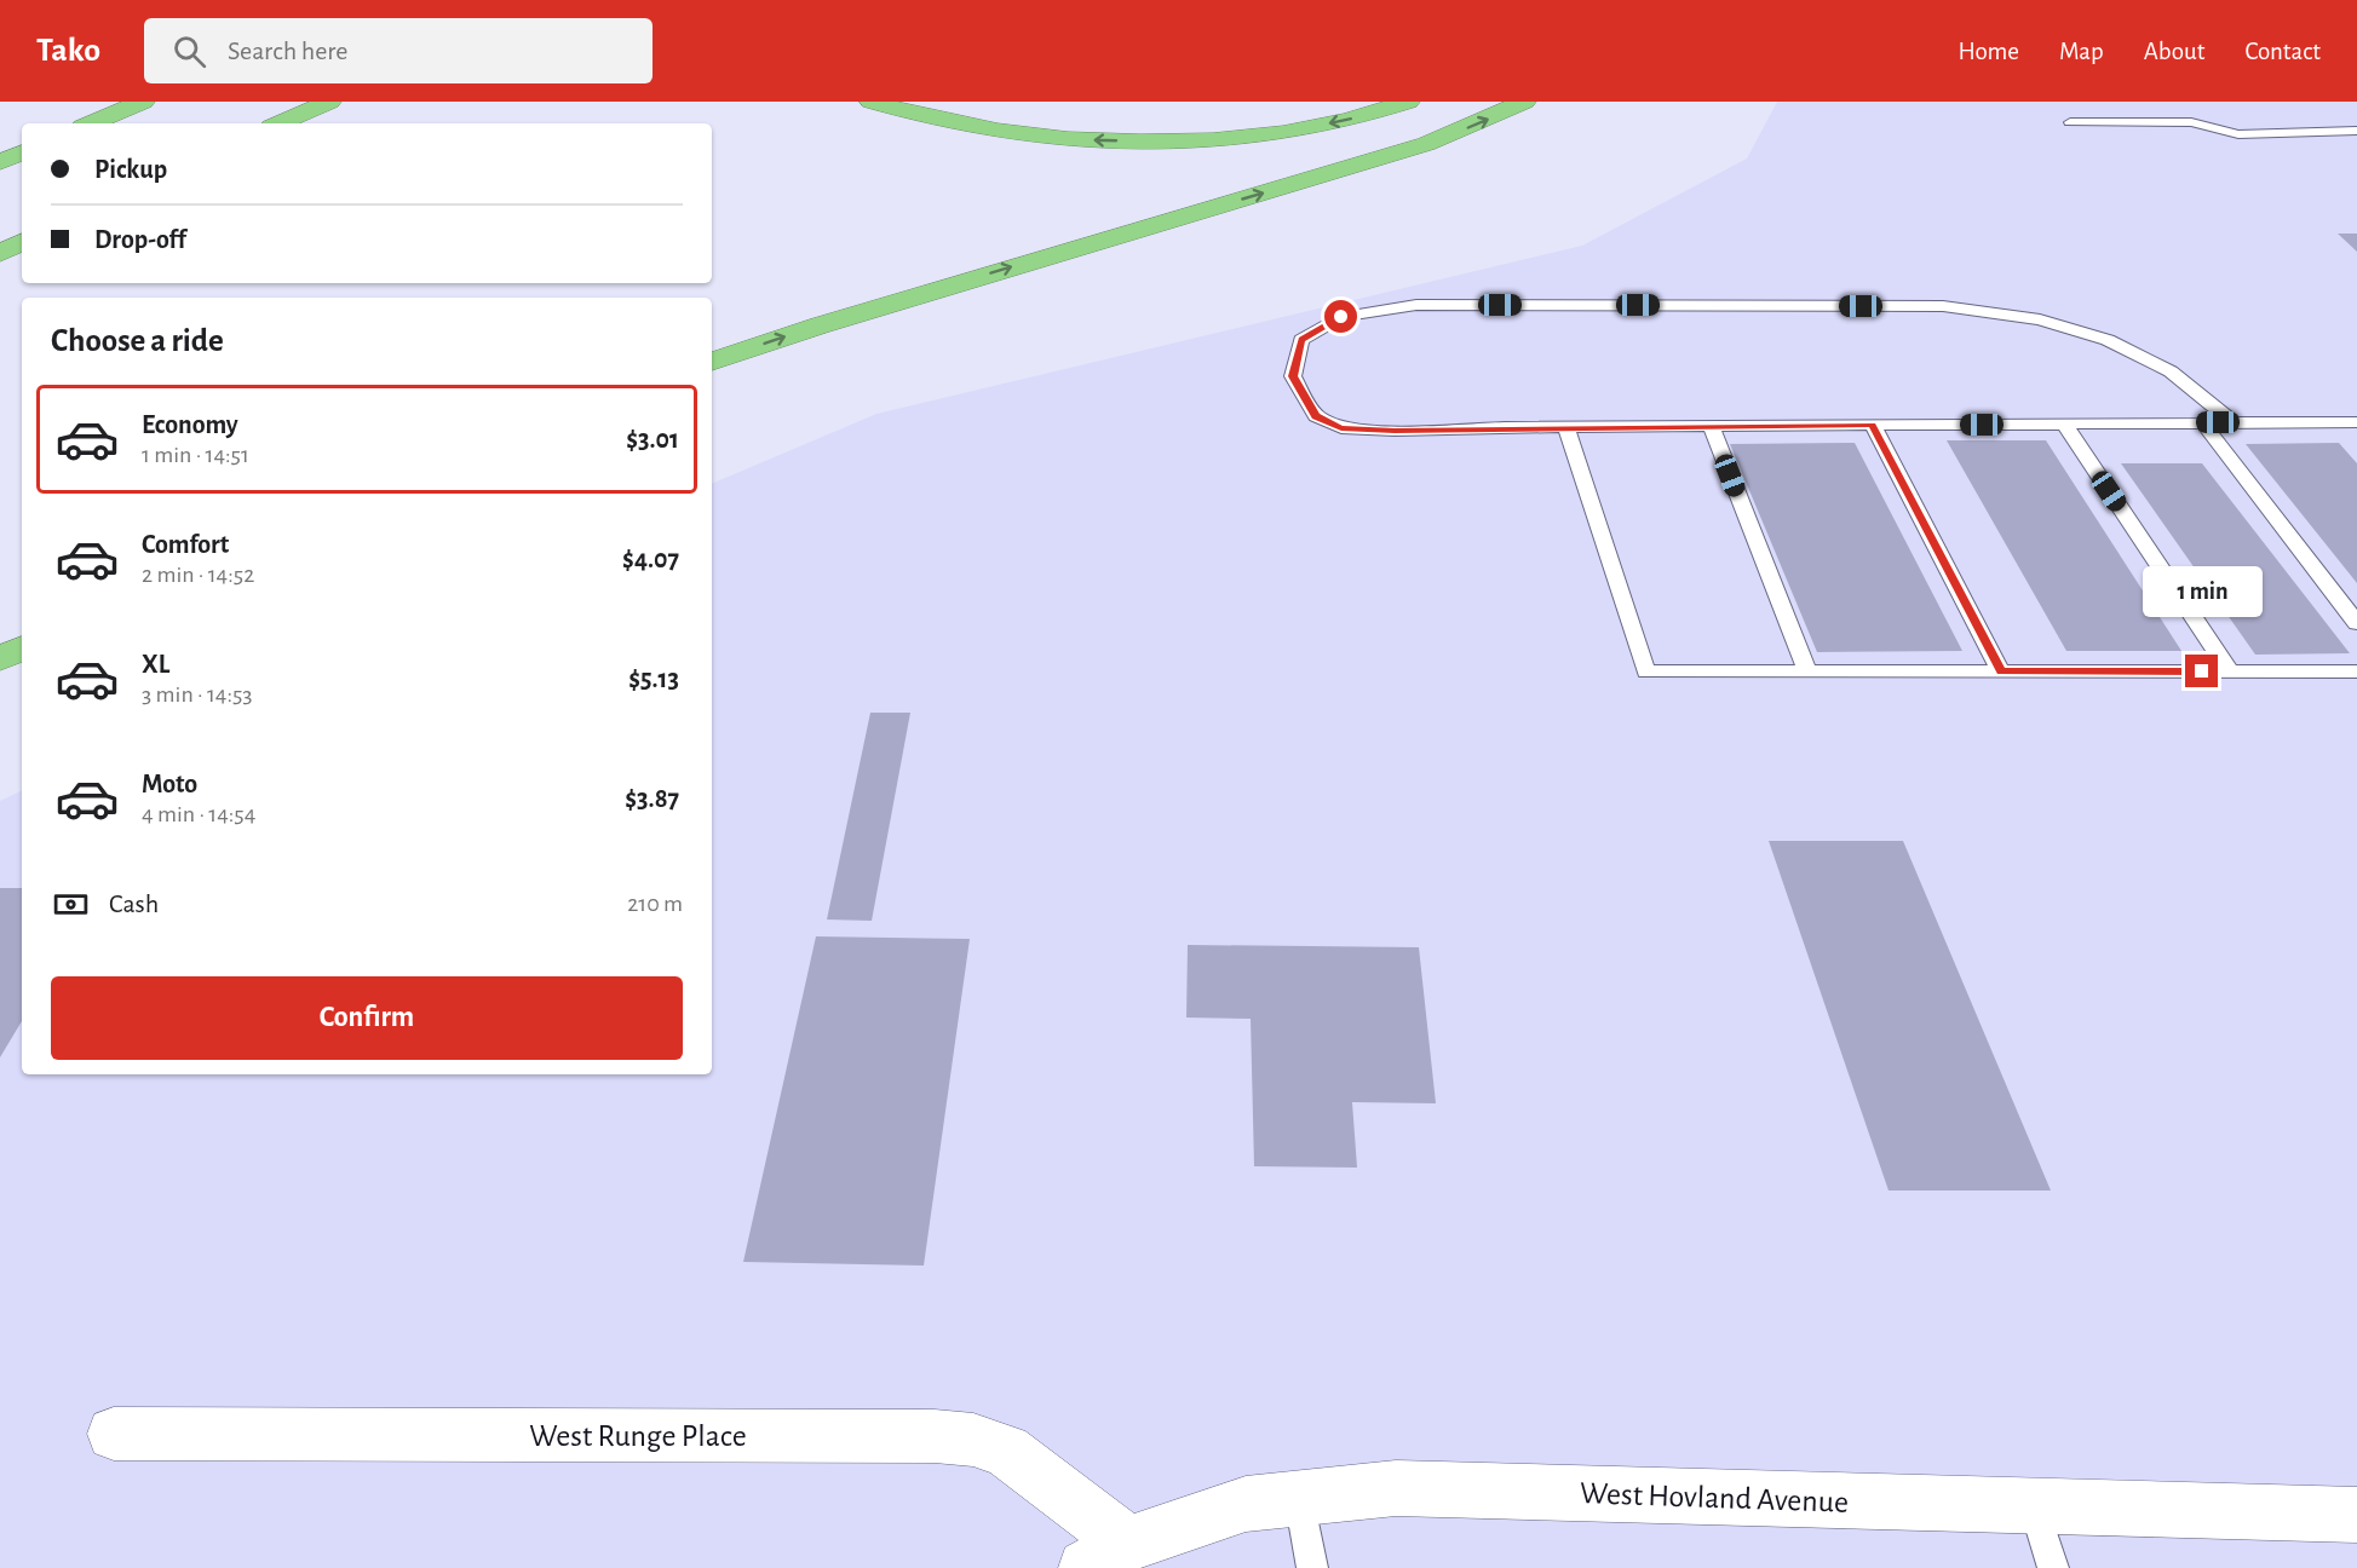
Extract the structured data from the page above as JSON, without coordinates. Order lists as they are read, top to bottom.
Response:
{
  "streets": {
    "street": ["West Runge Place", "West Hovland Avenue"]
  },
  "crossings": [
    ["West Runge Place", "West Hovland Avenue"]
  ],
  "page": {
    "header": "Tako",
    "search": "Search here",
    "nav": [
      "Home",
      "Map",
      "About",
      "Contact"
    ],
    "banner": ["Pickup", "Drop-off"],
    "heading": "Choose a ride",
    "list": [
      {
        "name": "Economy",
        "note": "1 min · 14:51",
        "value": "$3.01"
      },
      {
        "name": "Comfort",
        "note": "2 min · 14:52",
        "value": "$4.07"
      },
      {
        "name": "XL",
        "note": "3 min · 14:53",
        "value": "$5.13"
      },
      {
        "name": "Moto",
        "note": "4 min · 14:54",
        "value": "$3.87"
      }
    ],
    "bubble": "1 min",
    "pay": ["Cash", "210 m"],
    "buttons": "Confirm"
  }
}
